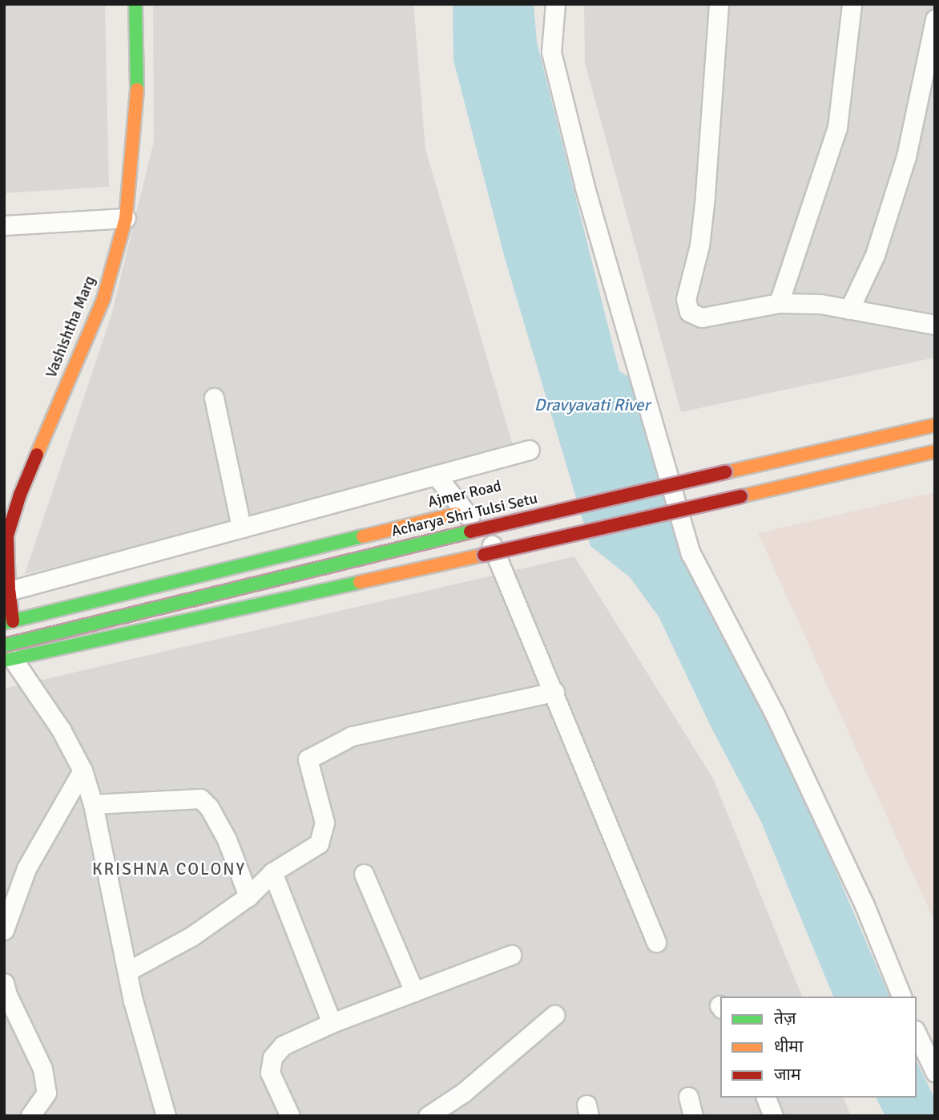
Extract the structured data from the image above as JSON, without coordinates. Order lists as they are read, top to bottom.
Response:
{
  "streets": {
    "main road": ["Vashishtha Marg", "Ajmer Road", "Acharya Shri Tulsi Setu"]
  },
  "crossings": [
    ["Vashishtha Marg", "Ajmer Road"]
  ],
  "districts": ["KRISHNA COLONY"],
  "water": ["Dravyavati River"],
  "legend": ["तेज़", "धीमा", "जाम"]
}
